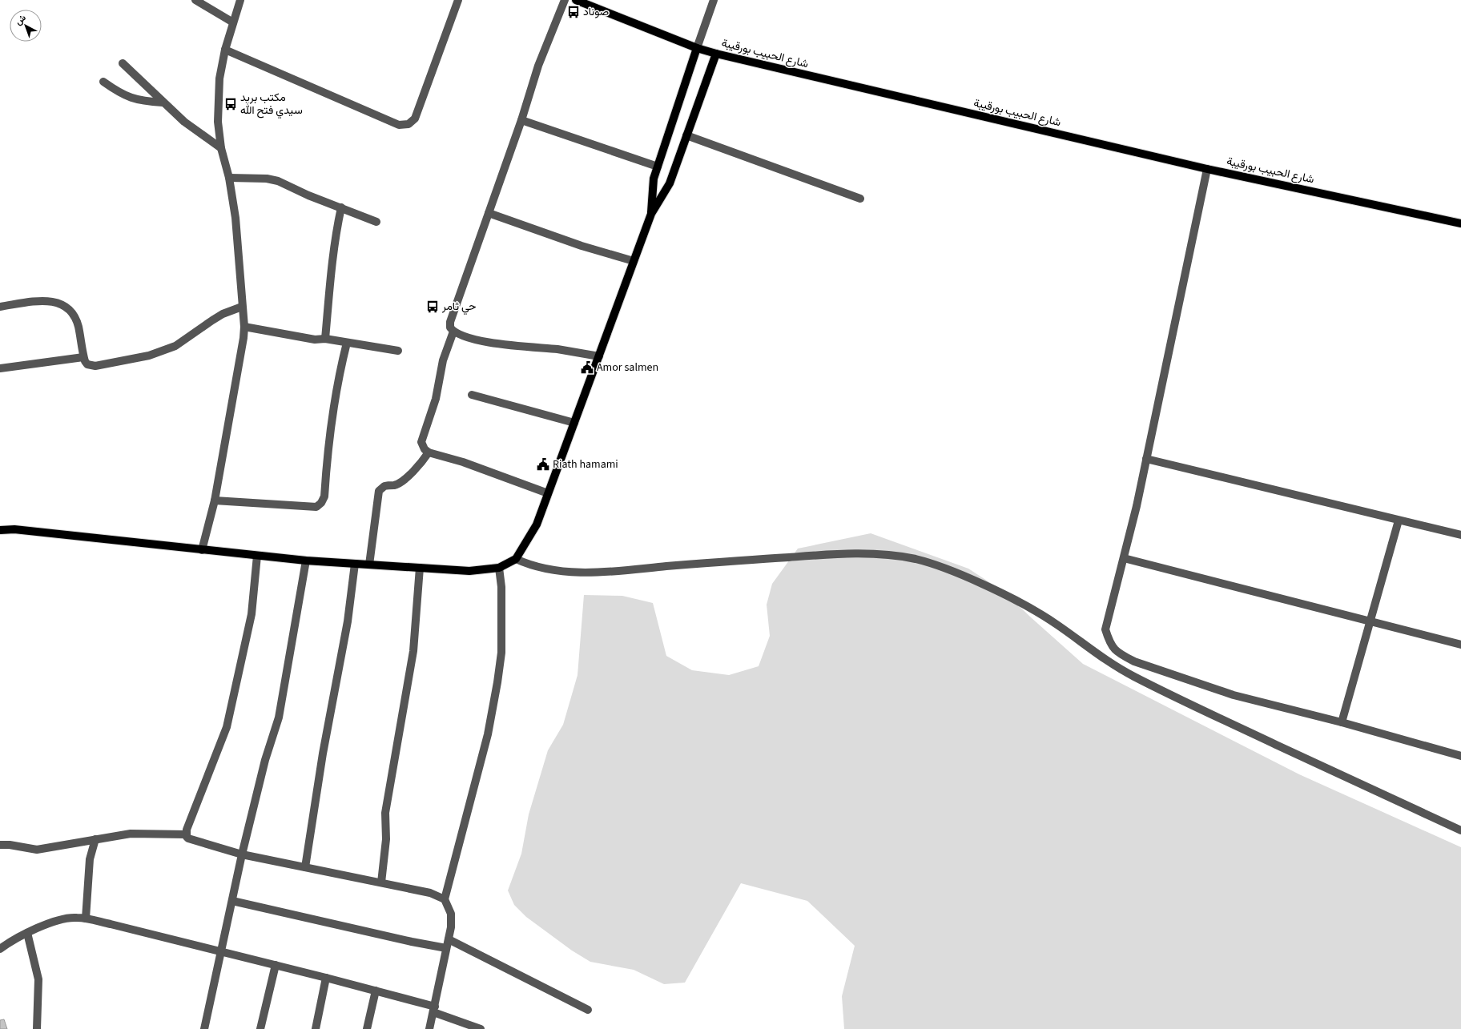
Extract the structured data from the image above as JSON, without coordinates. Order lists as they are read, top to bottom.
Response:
{
  "streets": {
    "main road": ["شارع الحبيب بورقيبة"]
  },
  "places": {
    "bus stop": ["صوناد", "مكتب بريد سيدي فتح الله", "حي ثامر"],
    "public building": ["Amor salmen", "Riath hamami"]
  },
  "north": "top left"
}
